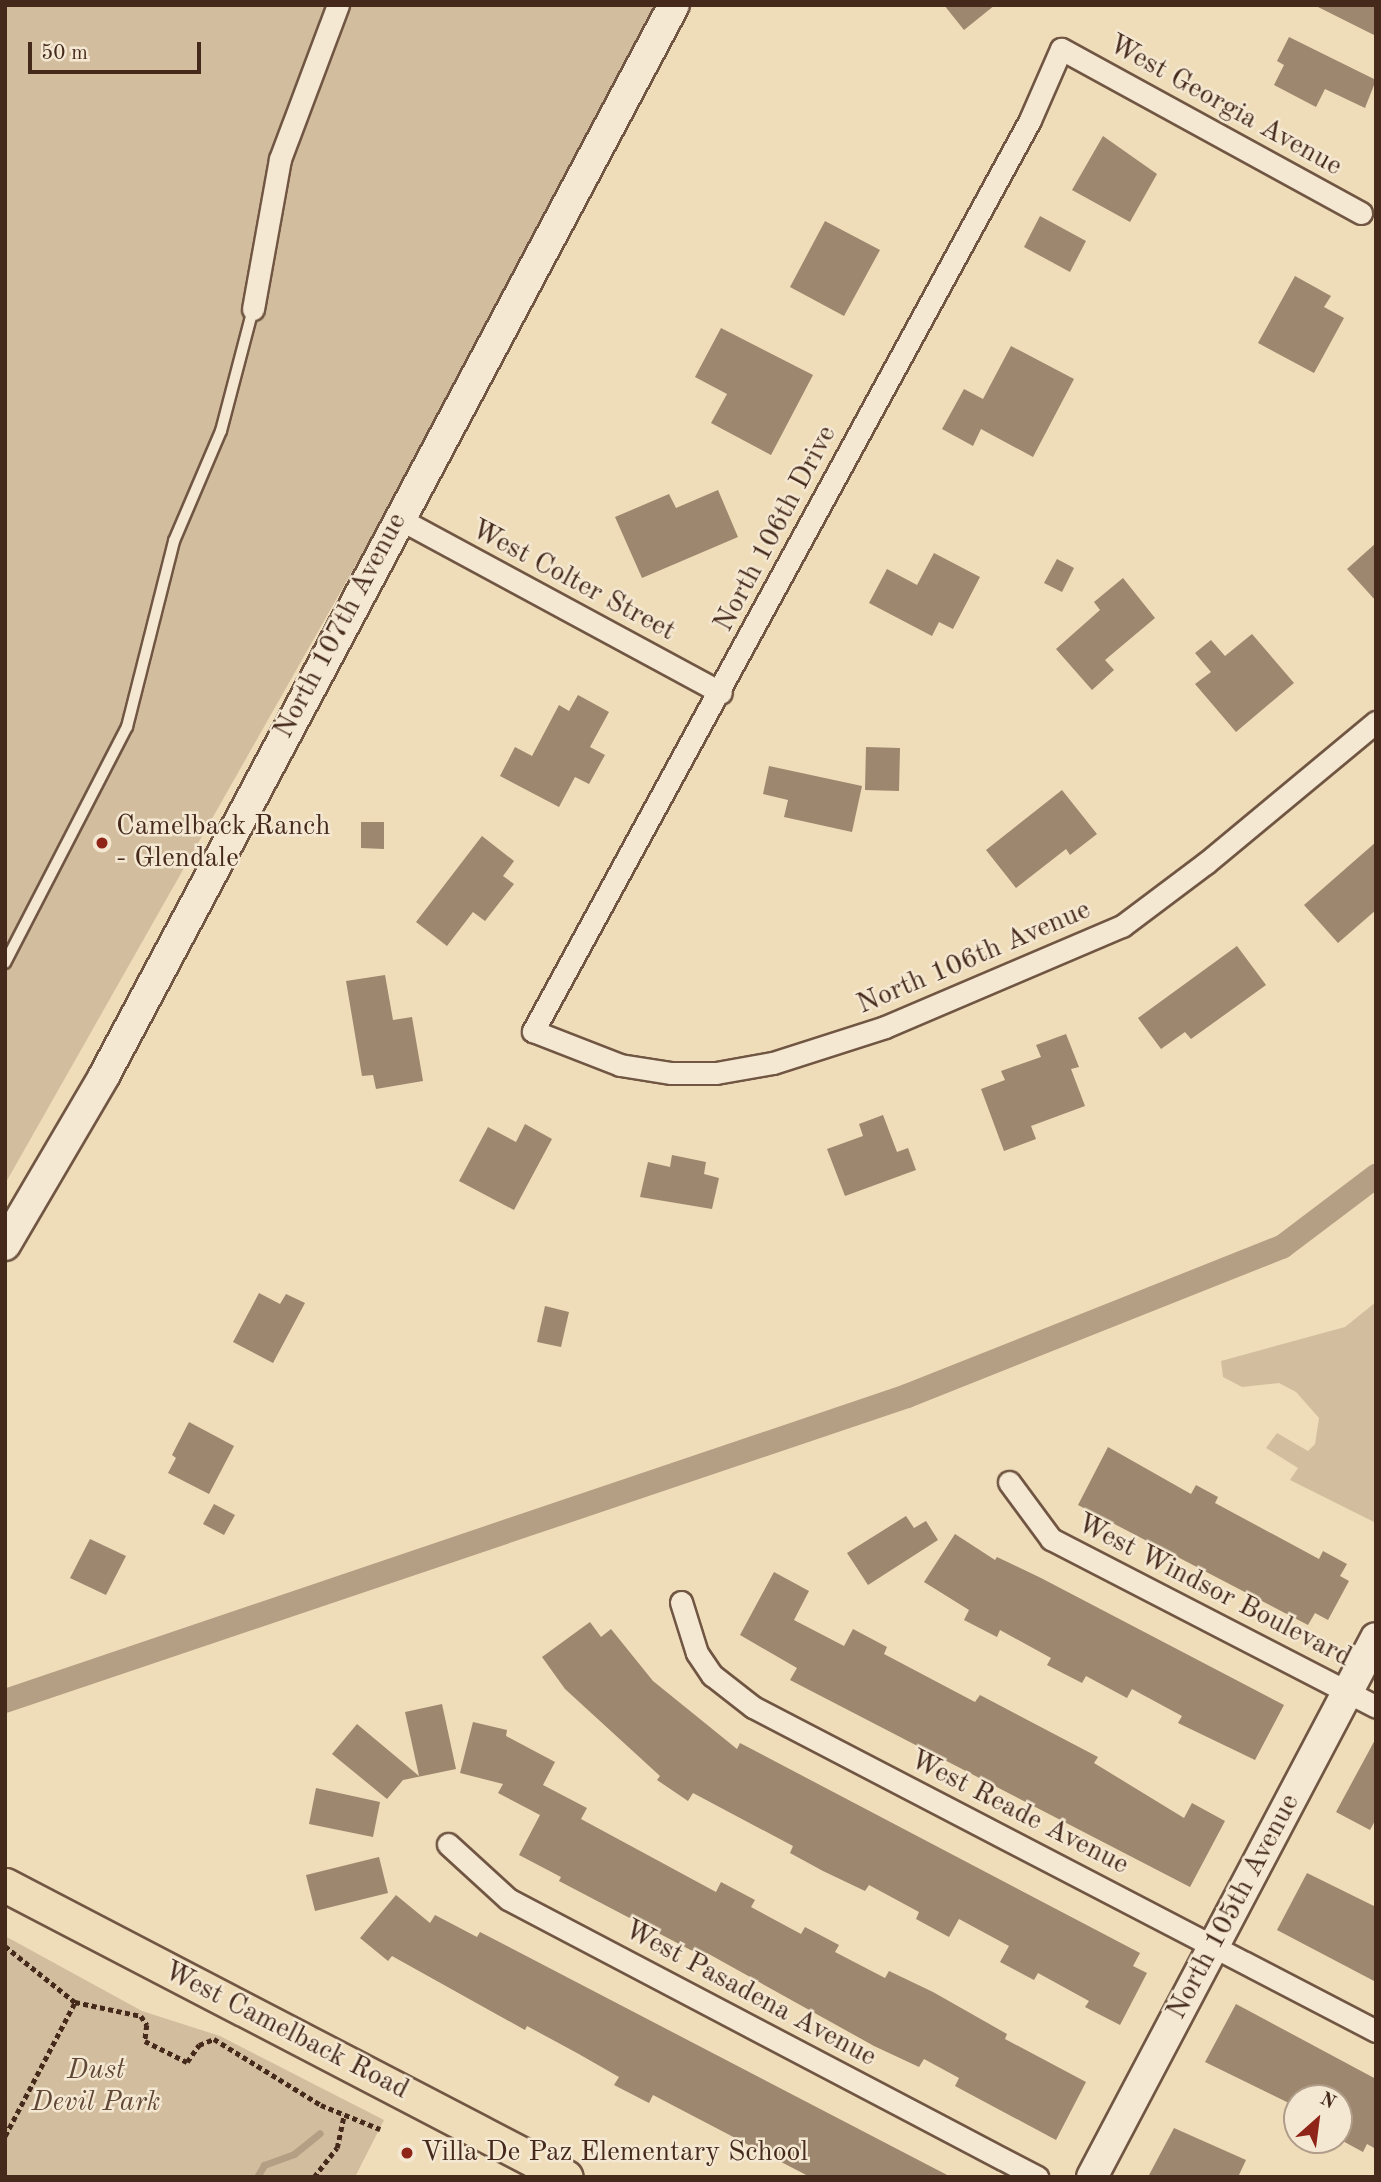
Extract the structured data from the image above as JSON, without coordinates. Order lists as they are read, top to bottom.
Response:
{
  "streets": {
    "main road": ["West Camelback Road"],
    "street": [
      "West Georgia Avenue",
      "North 106th Drive",
      "West Colter Street",
      "North 107th Avenue",
      "North 106th Avenue",
      "West Windsor Boulevard",
      "West Reade Avenue",
      "North 105th Avenue",
      "West Pasadena Avenue"
    ]
  },
  "crossings": [
    ["West Georgia Avenue", "North 106th Drive"],
    ["North 106th Drive", "West Colter Street"],
    ["North 106th Drive", "North 106th Avenue"],
    ["West Colter Street", "North 107th Avenue"],
    ["West Windsor Boulevard", "North 105th Avenue"],
    ["West Reade Avenue", "North 105th Avenue"]
  ],
  "parks": ["Dust Devil Park"],
  "places": ["Camelback Ranch - Glendale", "Villa De Paz Elementary School"],
  "scale_bar": "50 m",
  "north": "top right"
}
